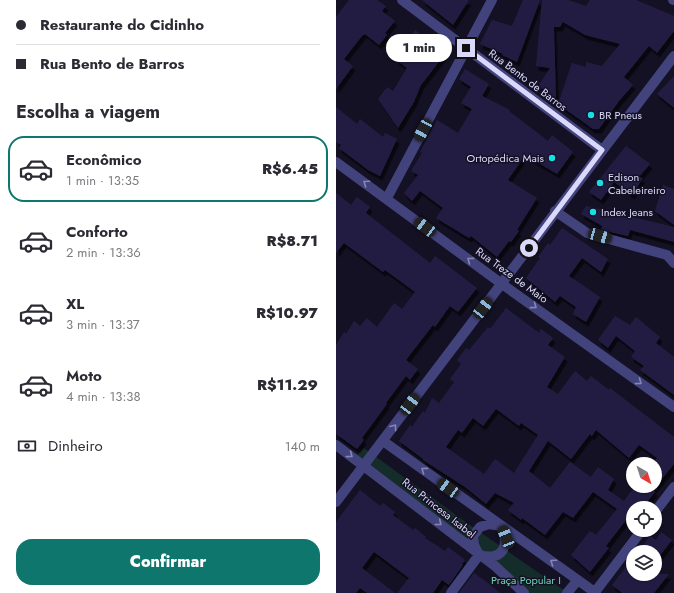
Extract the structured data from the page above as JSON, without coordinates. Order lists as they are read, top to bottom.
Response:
{
  "streets": {
    "street": ["Rua Bento de Barros", "Rua Treze de Maio", "Rua Princesa Isabel"]
  },
  "parks": ["Praça Popular I"],
  "places": [
    "BR Pneus",
    "Ortopédica Mais",
    "Edison Cabeleireiro",
    "Index Jeans"
  ],
  "north": "bottom right",
  "page": {
    "banner": ["Restaurante do Cidinho", "Rua Bento de Barros"],
    "bubble": "1 min",
    "heading": "Escolha a viagem",
    "list": [
      {
        "name": "Econômico",
        "note": "1 min · 13:35",
        "value": "R$6.45"
      },
      {
        "name": "Conforto",
        "note": "2 min · 13:36",
        "value": "R$8.71"
      },
      {
        "name": "XL",
        "note": "3 min · 13:37",
        "value": "R$10.97"
      },
      {
        "name": "Moto",
        "note": "4 min · 13:38",
        "value": "R$11.29"
      }
    ],
    "pay": ["Dinheiro", "140 m"],
    "buttons": "Confirmar"
  }
}
